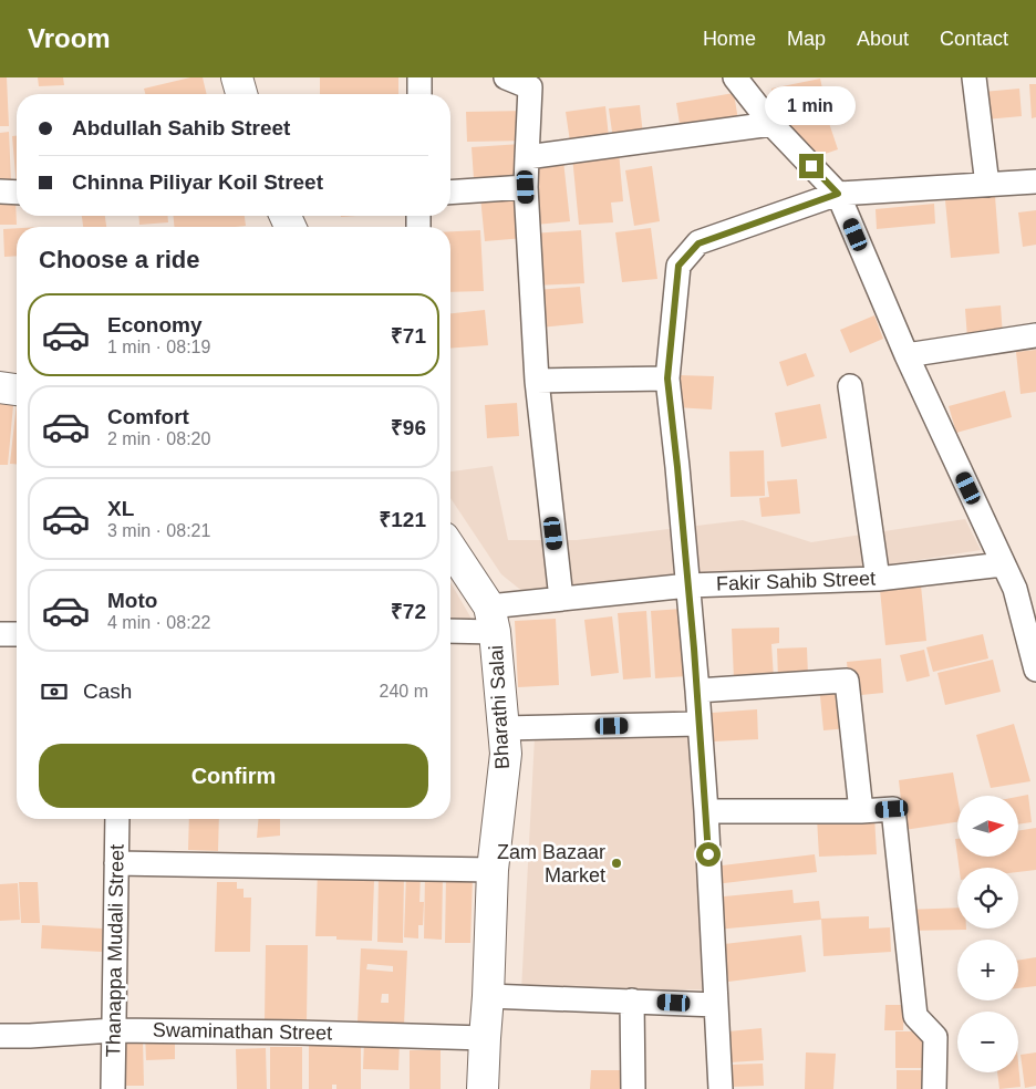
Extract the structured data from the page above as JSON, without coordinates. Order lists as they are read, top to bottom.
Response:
{
  "streets": {
    "street": [
      "Fakir Sahib Street",
      "Bharathi Salai",
      "Thanappa Mudali Street",
      "Swaminathan Street"
    ]
  },
  "crossings": [
    ["Fakir Sahib Street", "Bharathi Salai"],
    ["Bharathi Salai", "Swaminathan Street"],
    ["Thanappa Mudali Street", "Swaminathan Street"]
  ],
  "places": ["Zam Bazaar Market"],
  "north": "right",
  "page": {
    "header": "Vroom",
    "nav": [
      "Home",
      "Map",
      "About",
      "Contact"
    ],
    "bubble": "1 min",
    "banner": ["Abdullah Sahib Street", "Chinna Piliyar Koil Street"],
    "heading": "Choose a ride",
    "list": [
      {
        "name": "Economy",
        "note": "1 min · 08:19",
        "value": "₹71"
      },
      {
        "name": "Comfort",
        "note": "2 min · 08:20",
        "value": "₹96"
      },
      {
        "name": "XL",
        "note": "3 min · 08:21",
        "value": "₹121"
      },
      {
        "name": "Moto",
        "note": "4 min · 08:22",
        "value": "₹72"
      }
    ],
    "pay": ["Cash", "240 m"],
    "buttons": "Confirm",
    "map_buttons": ["+", "−"]
  }
}
